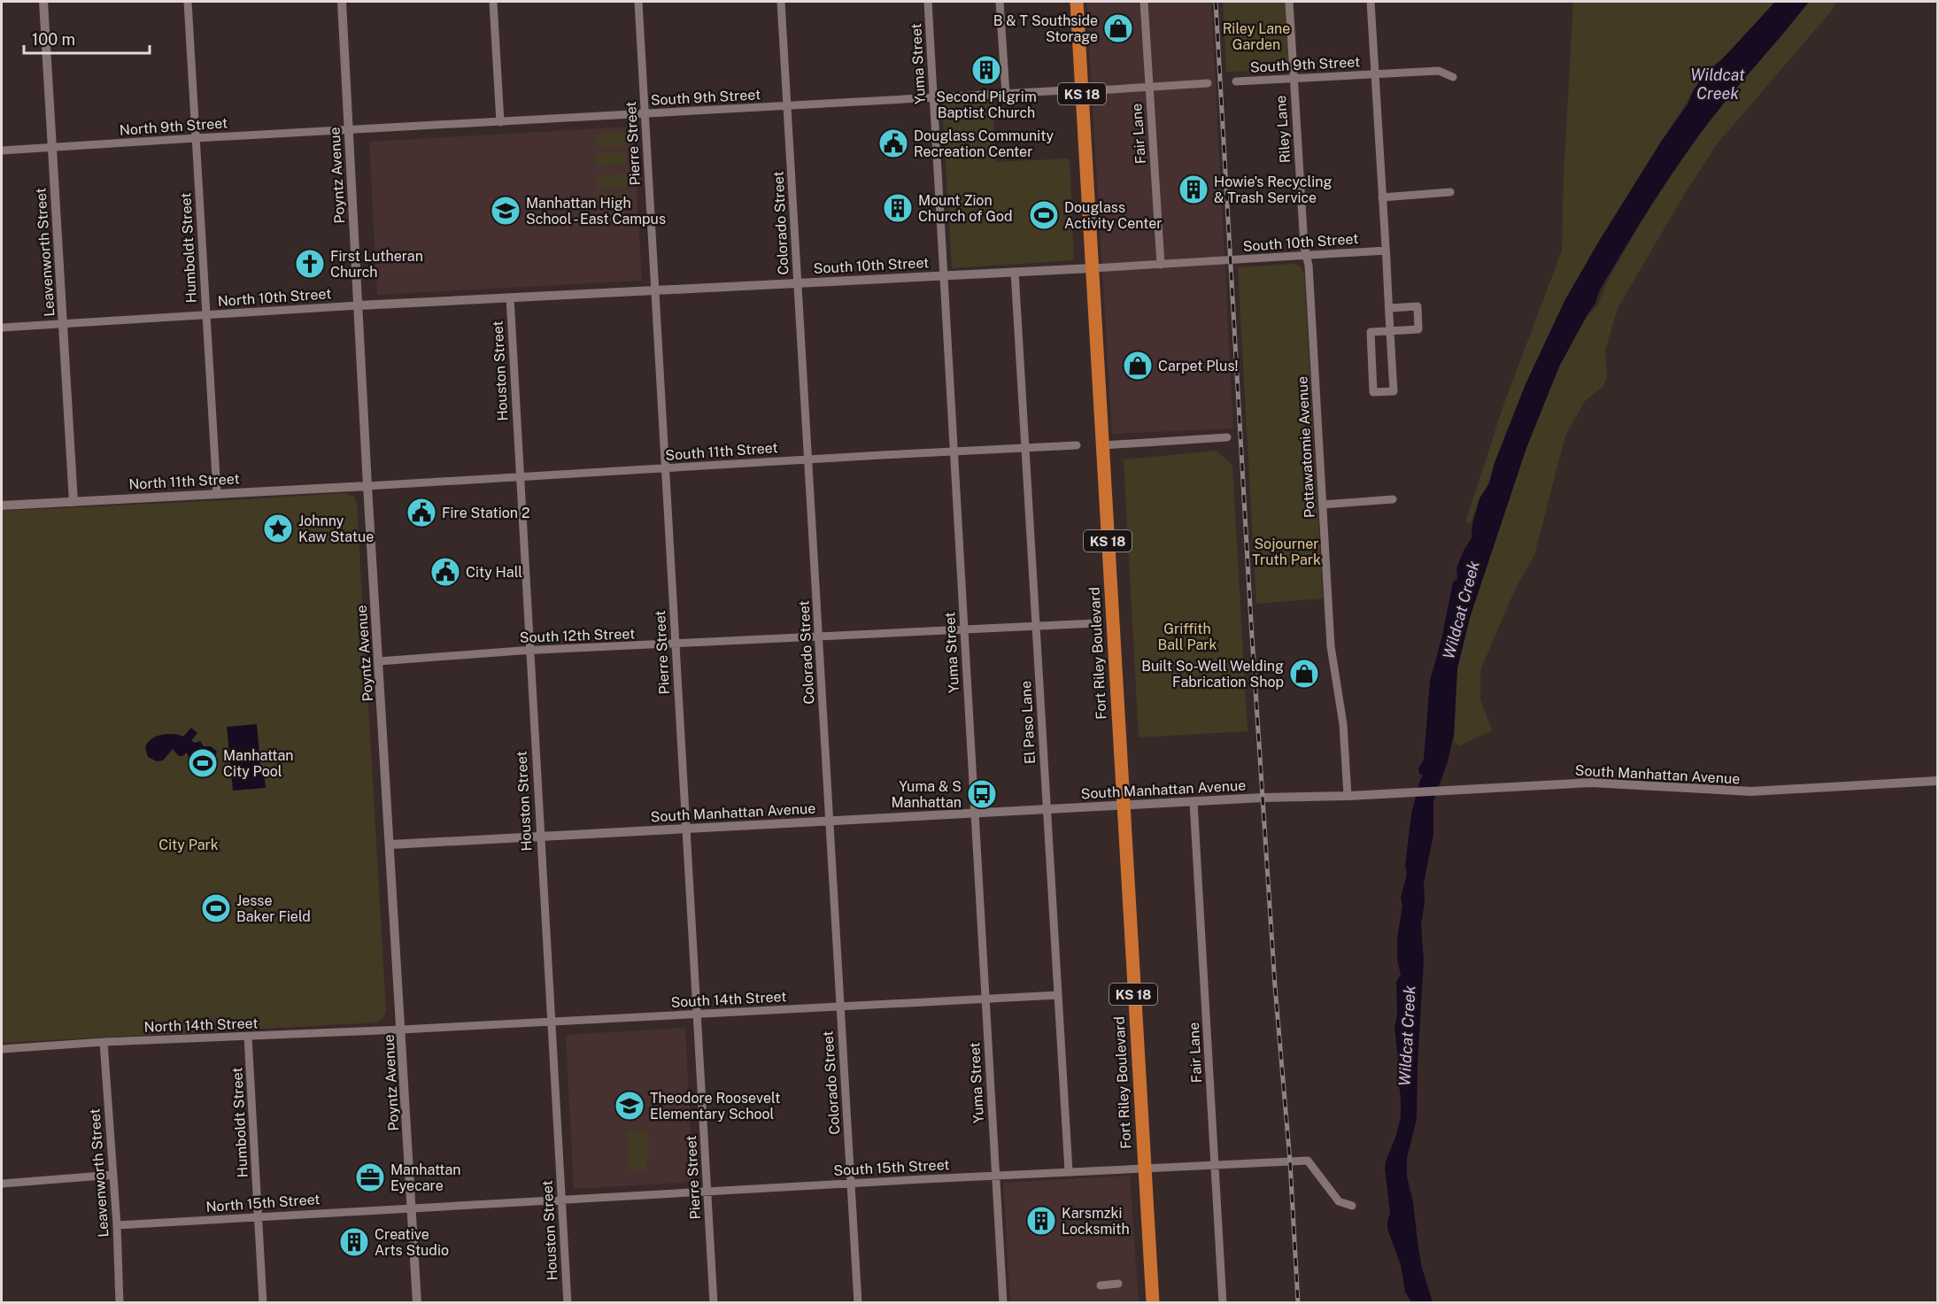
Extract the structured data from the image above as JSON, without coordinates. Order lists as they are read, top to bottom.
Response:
{
  "streets": {
    "highway": ["KS 18", "Fort Riley Boulevard"],
    "street": [
      "Yuma Street",
      "South 9th Street",
      "North 9th Street",
      "Riley Lane",
      "Fair Lane",
      "Pierre Street",
      "Poyntz Avenue",
      "Colorado Street",
      "South 10th Street",
      "Humboldt Street",
      "Leavenworth Street",
      "North 10th Street",
      "Houston Street",
      "Pottawatomie Avenue",
      "South 11th Street",
      "North 11th Street",
      "South 12th Street",
      "El Paso Lane",
      "South Manhattan Avenue",
      "South 14th Street",
      "North 14th Street",
      "South 15th Street",
      "North 15th Street"
    ]
  },
  "crossings": [
    ["Yuma Street", "South 9th Street"],
    ["Yuma Street", "South 10th Street"],
    ["Yuma Street", "South 11th Street"],
    ["Yuma Street", "South 12th Street"],
    ["Yuma Street", "South Manhattan Avenue"],
    ["Yuma Street", "South 14th Street"],
    ["Yuma Street", "South 15th Street"],
    ["South 9th Street", "North 9th Street"],
    ["South 9th Street", "Riley Lane"],
    ["South 9th Street", "Pierre Street"],
    ["South 9th Street", "Poyntz Avenue"],
    ["South 9th Street", "Colorado Street"],
    ["North 9th Street", "Poyntz Avenue"],
    ["North 9th Street", "Humboldt Street"],
    ["North 9th Street", "Leavenworth Street"],
    ["Riley Lane", "South 10th Street"],
    ["Riley Lane", "Pottawatomie Avenue"],
    ["Fair Lane", "South 10th Street"],
    ["Fair Lane", "South Manhattan Avenue"],
    ["Fair Lane", "South 15th Street"],
    ["Pierre Street", "South 10th Street"],
    ["Pierre Street", "South 11th Street"],
    ["Pierre Street", "South 12th Street"],
    ["Pierre Street", "South Manhattan Avenue"],
    ["Pierre Street", "South 14th Street"],
    ["Pierre Street", "South 15th Street"],
    ["Poyntz Avenue", "South 10th Street"],
    ["Poyntz Avenue", "North 10th Street"],
    ["Poyntz Avenue", "South 11th Street"],
    ["Poyntz Avenue", "North 11th Street"],
    ["Poyntz Avenue", "South 12th Street"],
    ["Poyntz Avenue", "South Manhattan Avenue"],
    ["Poyntz Avenue", "South 14th Street"],
    ["Poyntz Avenue", "North 14th Street"],
    ["Poyntz Avenue", "South 15th Street"],
    ["Poyntz Avenue", "North 15th Street"],
    ["Colorado Street", "South 10th Street"],
    ["Colorado Street", "South 11th Street"],
    ["Colorado Street", "South 12th Street"],
    ["Colorado Street", "South Manhattan Avenue"],
    ["Colorado Street", "South 14th Street"],
    ["Colorado Street", "South 15th Street"],
    ["South 10th Street", "North 10th Street"],
    ["South 10th Street", "Houston Street"],
    ["South 10th Street", "Pottawatomie Avenue"],
    ["South 10th Street", "Fort Riley Boulevard"],
    ["South 10th Street", "El Paso Lane"],
    ["Humboldt Street", "North 10th Street"],
    ["Humboldt Street", "North 11th Street"],
    ["Humboldt Street", "North 14th Street"],
    ["Humboldt Street", "North 15th Street"],
    ["Leavenworth Street", "North 10th Street"],
    ["Leavenworth Street", "North 11th Street"],
    ["Leavenworth Street", "North 14th Street"],
    ["Leavenworth Street", "North 15th Street"],
    ["Houston Street", "South 11th Street"],
    ["Houston Street", "South 12th Street"],
    ["Houston Street", "South Manhattan Avenue"],
    ["Houston Street", "South 14th Street"],
    ["Houston Street", "South 15th Street"],
    ["Pottawatomie Avenue", "South Manhattan Avenue"],
    ["South 11th Street", "North 11th Street"],
    ["South 11th Street", "El Paso Lane"],
    ["South 12th Street", "El Paso Lane"],
    ["Fort Riley Boulevard", "South Manhattan Avenue"],
    ["Fort Riley Boulevard", "South 15th Street"],
    ["El Paso Lane", "South Manhattan Avenue"],
    ["El Paso Lane", "South 14th Street"],
    ["El Paso Lane", "South 15th Street"],
    ["South 14th Street", "North 14th Street"],
    ["South 15th Street", "North 15th Street"]
  ],
  "water": ["Wildcat Creek"],
  "parks": [
    "Riley Lane Garden",
    "Sojourner Truth Park",
    "Griffith Ball Park",
    "City Park"
  ],
  "places": {
    "shop": ["B & T Southside Storage", "Carpet Plus!", "Built So-Well Welding Fabrication Shop"],
    "building": [
      "Second Pilgrim Baptist Church",
      "Howie's Recycling & Trash Service",
      "Mount Zion Church of God",
      "Karsmzki Locksmith",
      "Creative Arts Studio"
    ],
    "public building": ["Douglass Community Recreation Center", "Fire Station 2", "City Hall"],
    "school or university": ["Manhattan High School - East Campus", "Theodore Roosevelt Elementary School"],
    "sports": ["Douglass Activity Center", "Manhattan City Pool", "Jesse Baker Field"],
    "church": ["First Lutheran Church"],
    "place": ["Johnny Kaw Statue"],
    "bus stop": ["Yuma & S Manhattan"],
    "office": ["Manhattan Eyecare"]
  },
  "scale_bar": "100 m"
}
